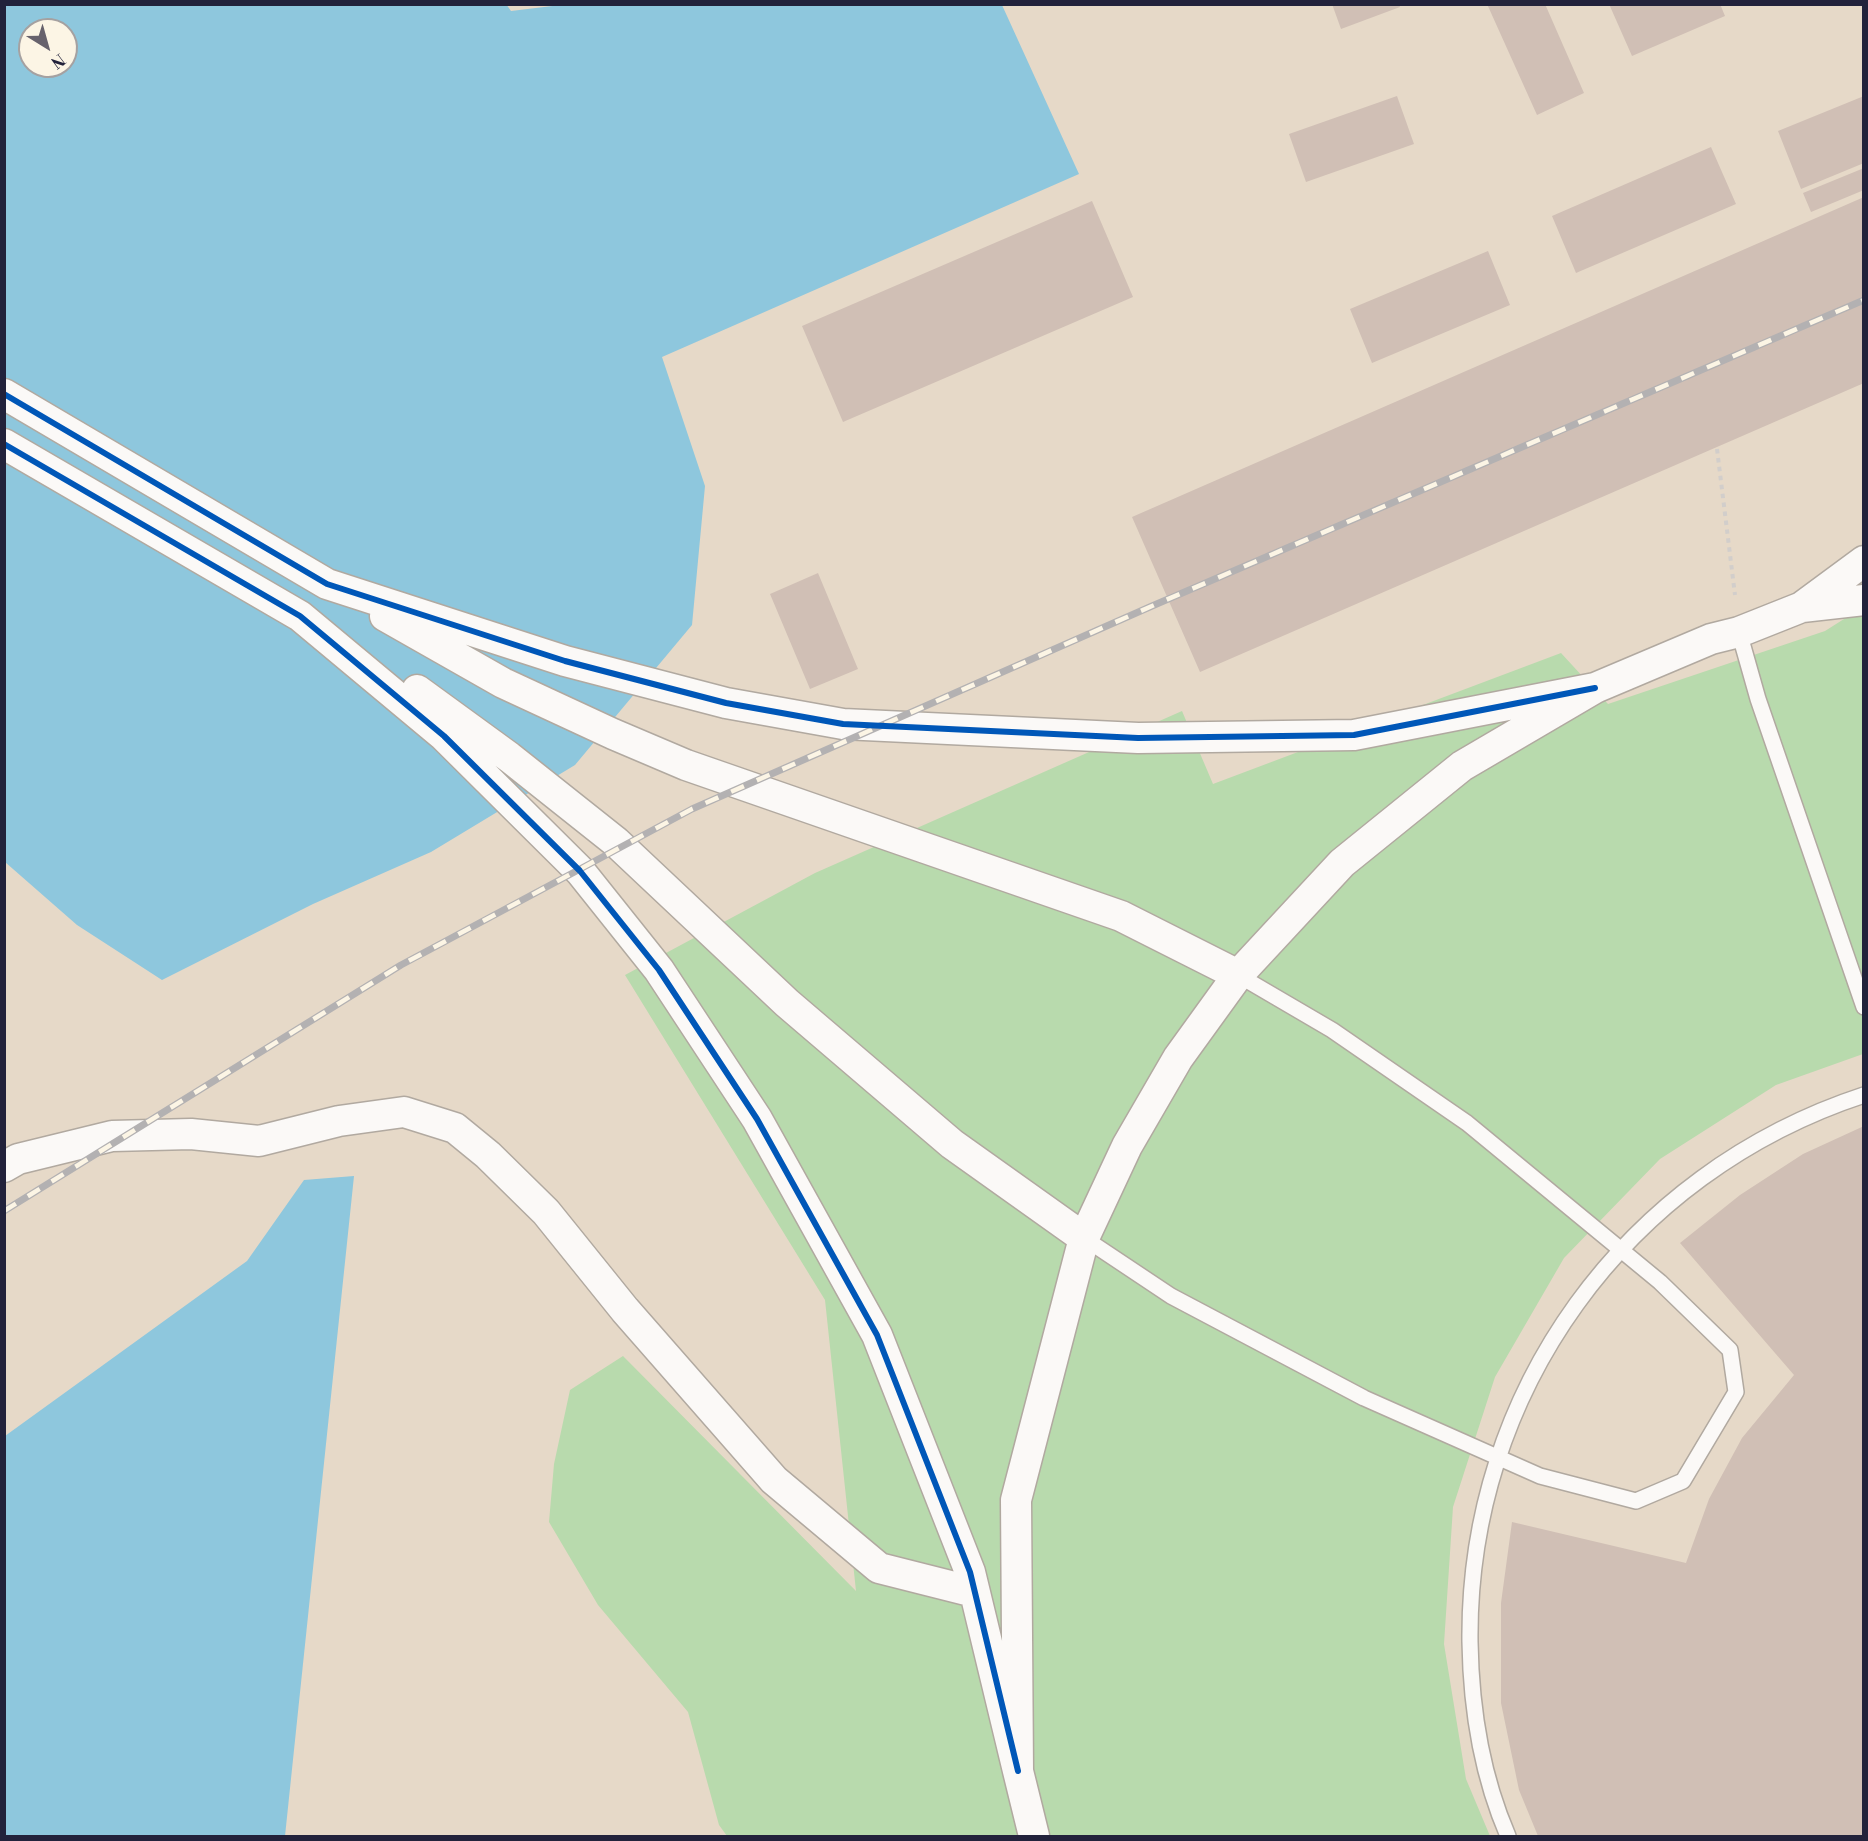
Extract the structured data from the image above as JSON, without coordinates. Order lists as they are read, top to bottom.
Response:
{
  "north": "bottom right"
}
